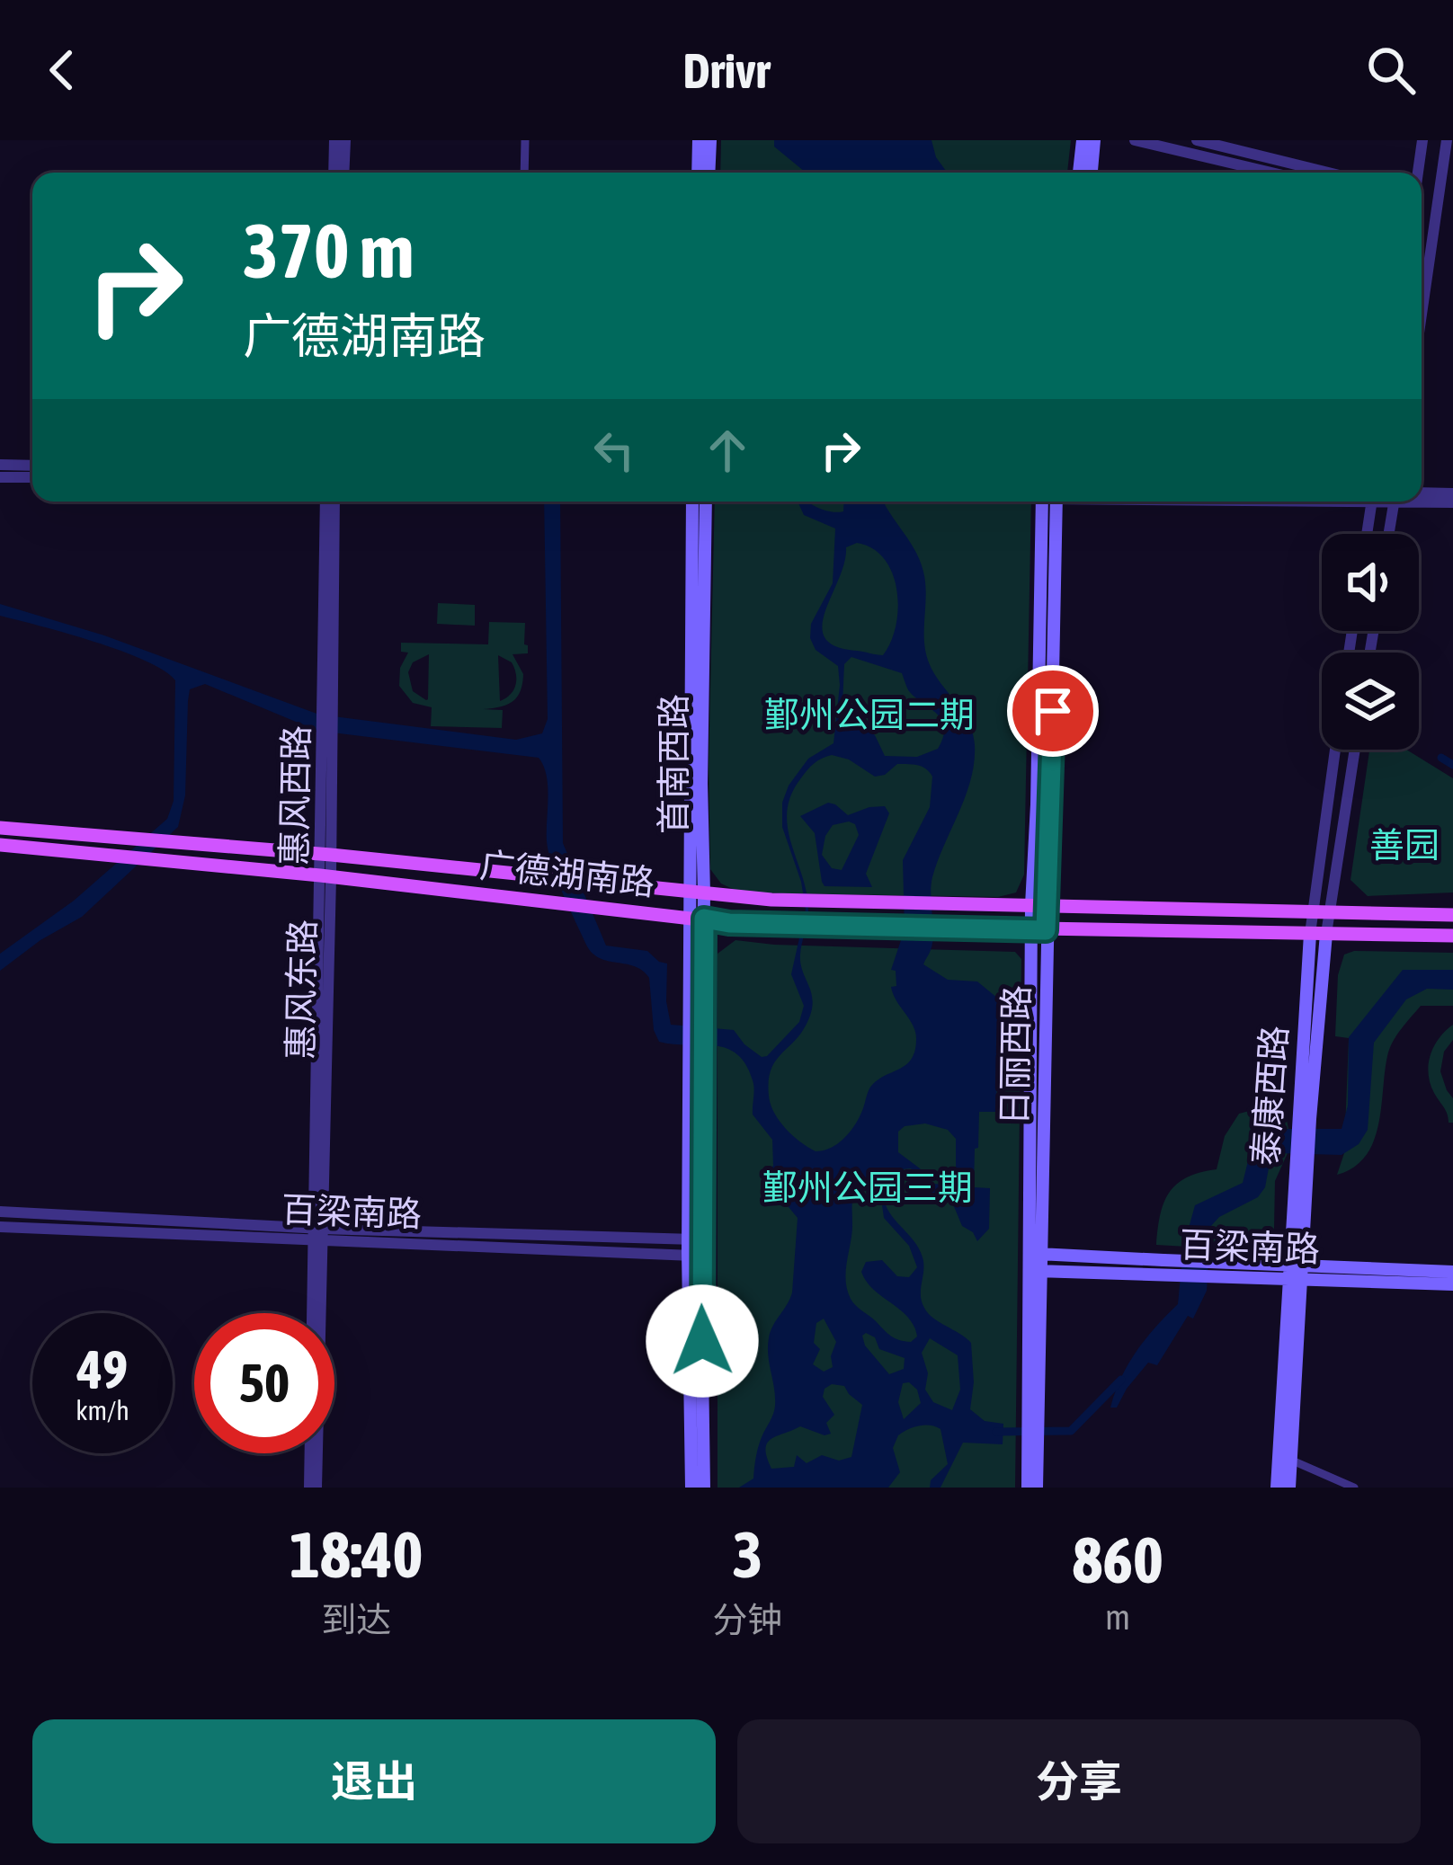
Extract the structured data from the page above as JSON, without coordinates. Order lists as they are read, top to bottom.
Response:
{
  "streets": {
    "main road": [
      "首南西路",
      "广德湖南路",
      "日丽西路",
      "泰康西路",
      "百梁南路"
    ],
    "street": ["惠风西路"]
  },
  "crossings": [
    ["首南西路", "广德湖南路"],
    ["首南西路", "百梁南路"],
    ["惠风西路", "广德湖南路"],
    ["惠风西路", "百梁南路"],
    ["广德湖南路", "日丽西路"],
    ["广德湖南路", "泰康西路"],
    ["日丽西路", "百梁南路"],
    ["泰康西路", "百梁南路"]
  ],
  "parks": ["鄞州公园二期", "善园", "鄞州公园三期"],
  "page": {
    "header": "Drivr",
    "turn": ["370 m", "广德湖南路"],
    "speed": "49 km/h",
    "limit": "50",
    "eta": [
      "18:40",
      "到达",
      "3",
      "分钟",
      "860",
      "m"
    ],
    "buttons": ["退出", "分享"]
  }
}
